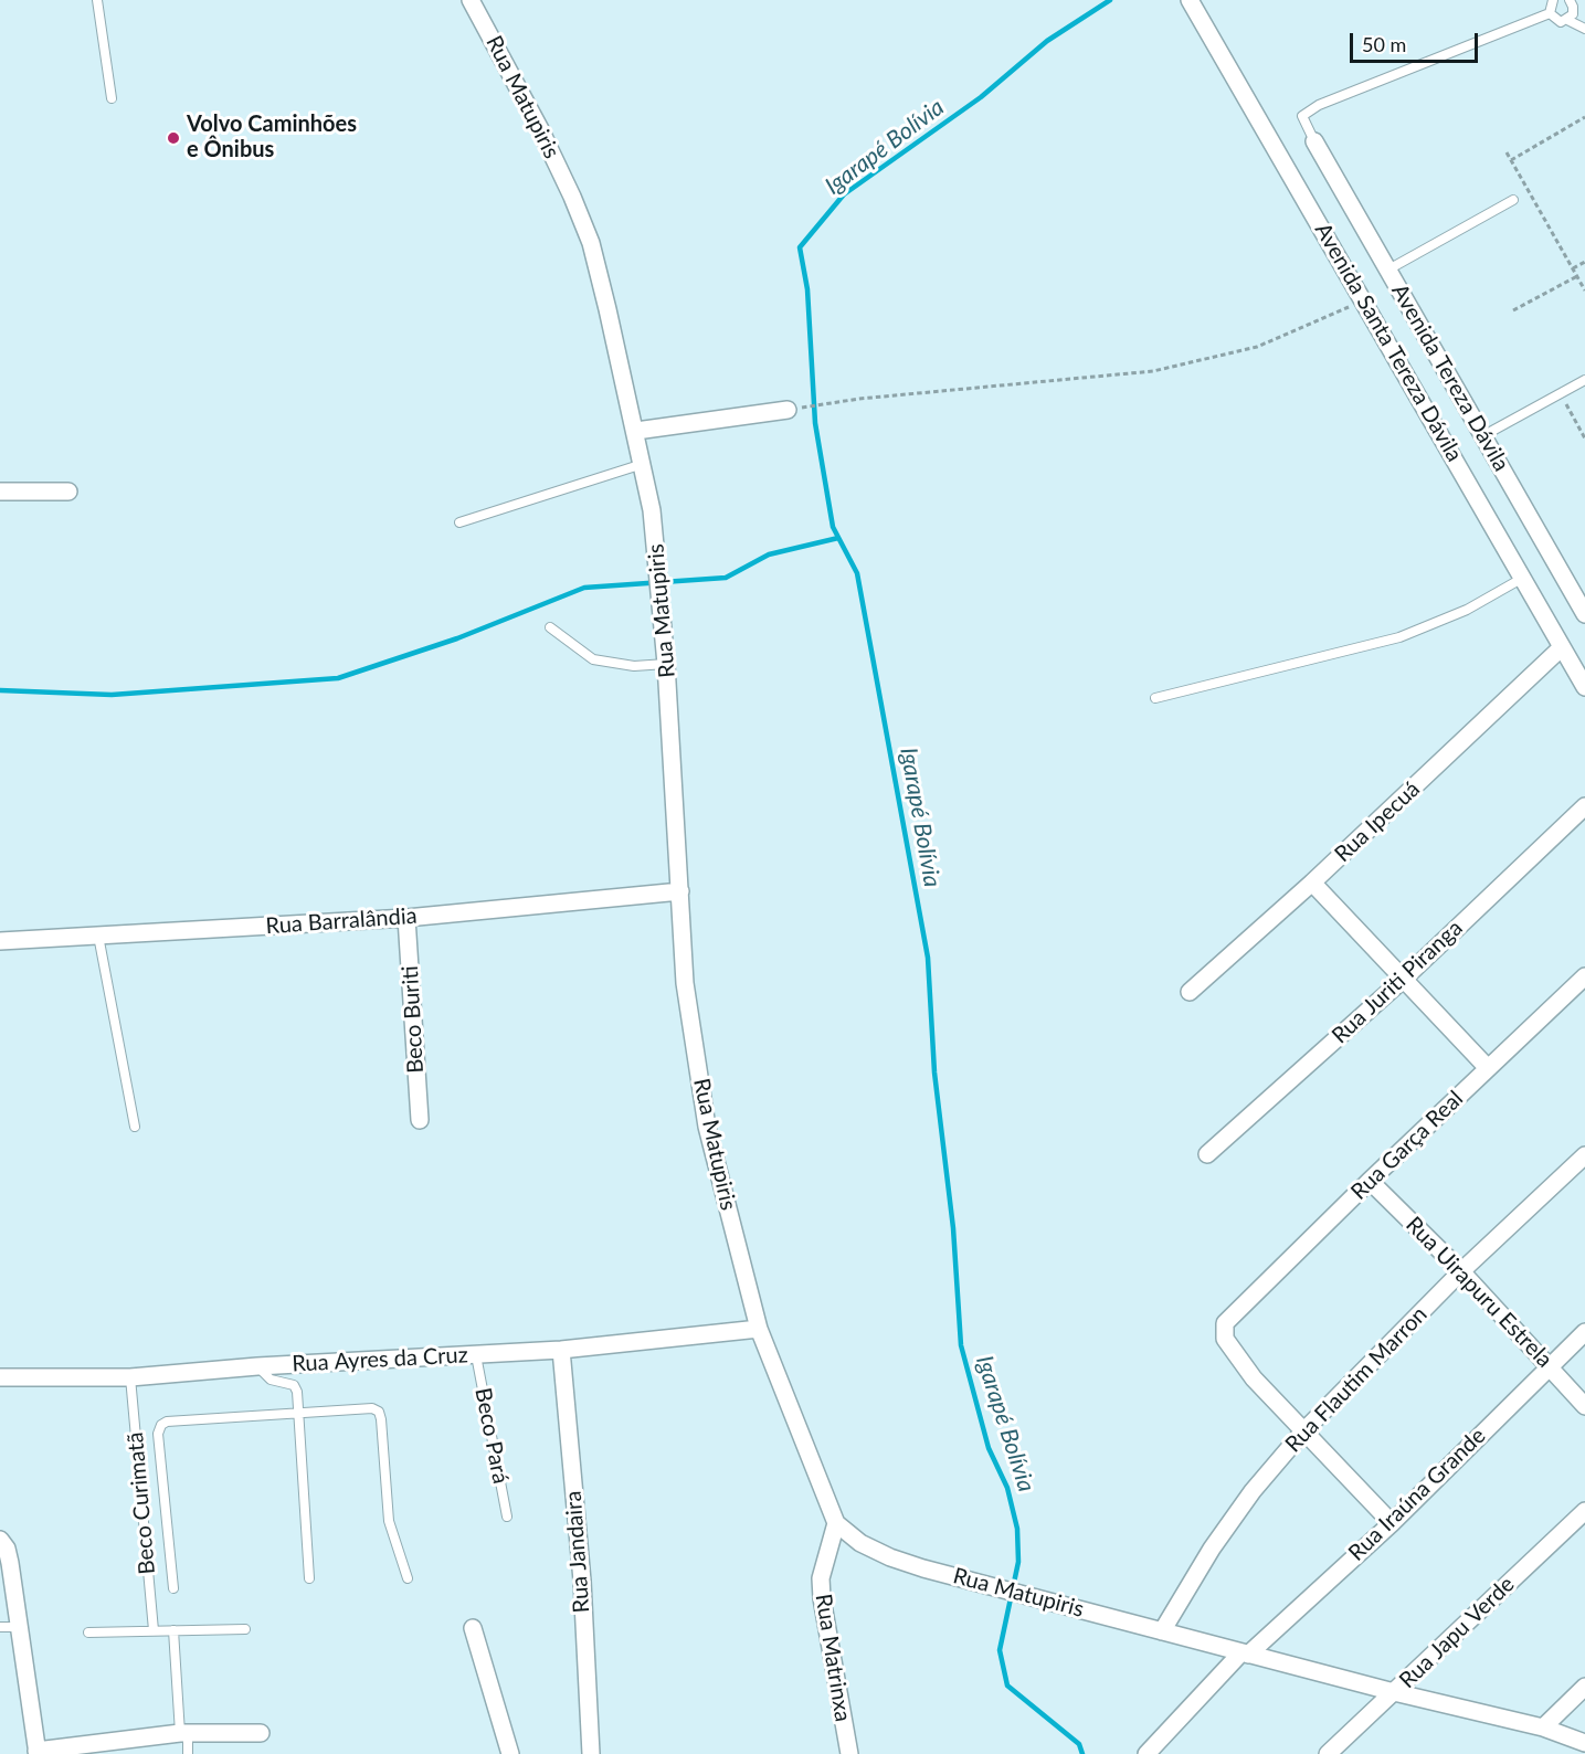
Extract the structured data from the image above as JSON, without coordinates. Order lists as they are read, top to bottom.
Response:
{
  "streets": {
    "street": [
      "Rua Matupiris",
      "Avenida Santa Tereza Dávila",
      "Avenida Tereza Dávila",
      "Rua Ipecuá",
      "Rua Barralândia",
      "Rua Juriti Piranga",
      "Beco Buriti",
      "Rua Garça Real",
      "Rua Uirapuru Estrela",
      "Rua Ayres da Cruz",
      "Rua Flautim Marron",
      "Rua Iraúna Grande",
      "Rua Jandaira",
      "Rua Japu Verde",
      "Rua Matrinxa"
    ],
    "lane": ["Beco Pará", "Beco Curimatã"]
  },
  "crossings": [
    ["Rua Matupiris", "Rua Barralândia"],
    ["Rua Matupiris", "Rua Ayres da Cruz"],
    ["Rua Matupiris", "Rua Flautim Marron"],
    ["Rua Matupiris", "Rua Iraúna Grande"],
    ["Rua Matupiris", "Rua Japu Verde"],
    ["Rua Matupiris", "Rua Matrinxa"],
    ["Avenida Santa Tereza Dávila", "Rua Ipecuá"],
    ["Rua Barralândia", "Beco Buriti"],
    ["Rua Garça Real", "Rua Uirapuru Estrela"],
    ["Rua Garça Real", "Rua Flautim Marron"],
    ["Rua Uirapuru Estrela", "Rua Flautim Marron"],
    ["Rua Uirapuru Estrela", "Rua Iraúna Grande"],
    ["Rua Ayres da Cruz", "Beco Pará"],
    ["Rua Ayres da Cruz", "Beco Curimatã"],
    ["Rua Ayres da Cruz", "Rua Jandaira"]
  ],
  "water": ["Igarapé Bolívia"],
  "places": ["Volvo Caminhões e Ônibus"],
  "scale_bar": "50 m"
}
